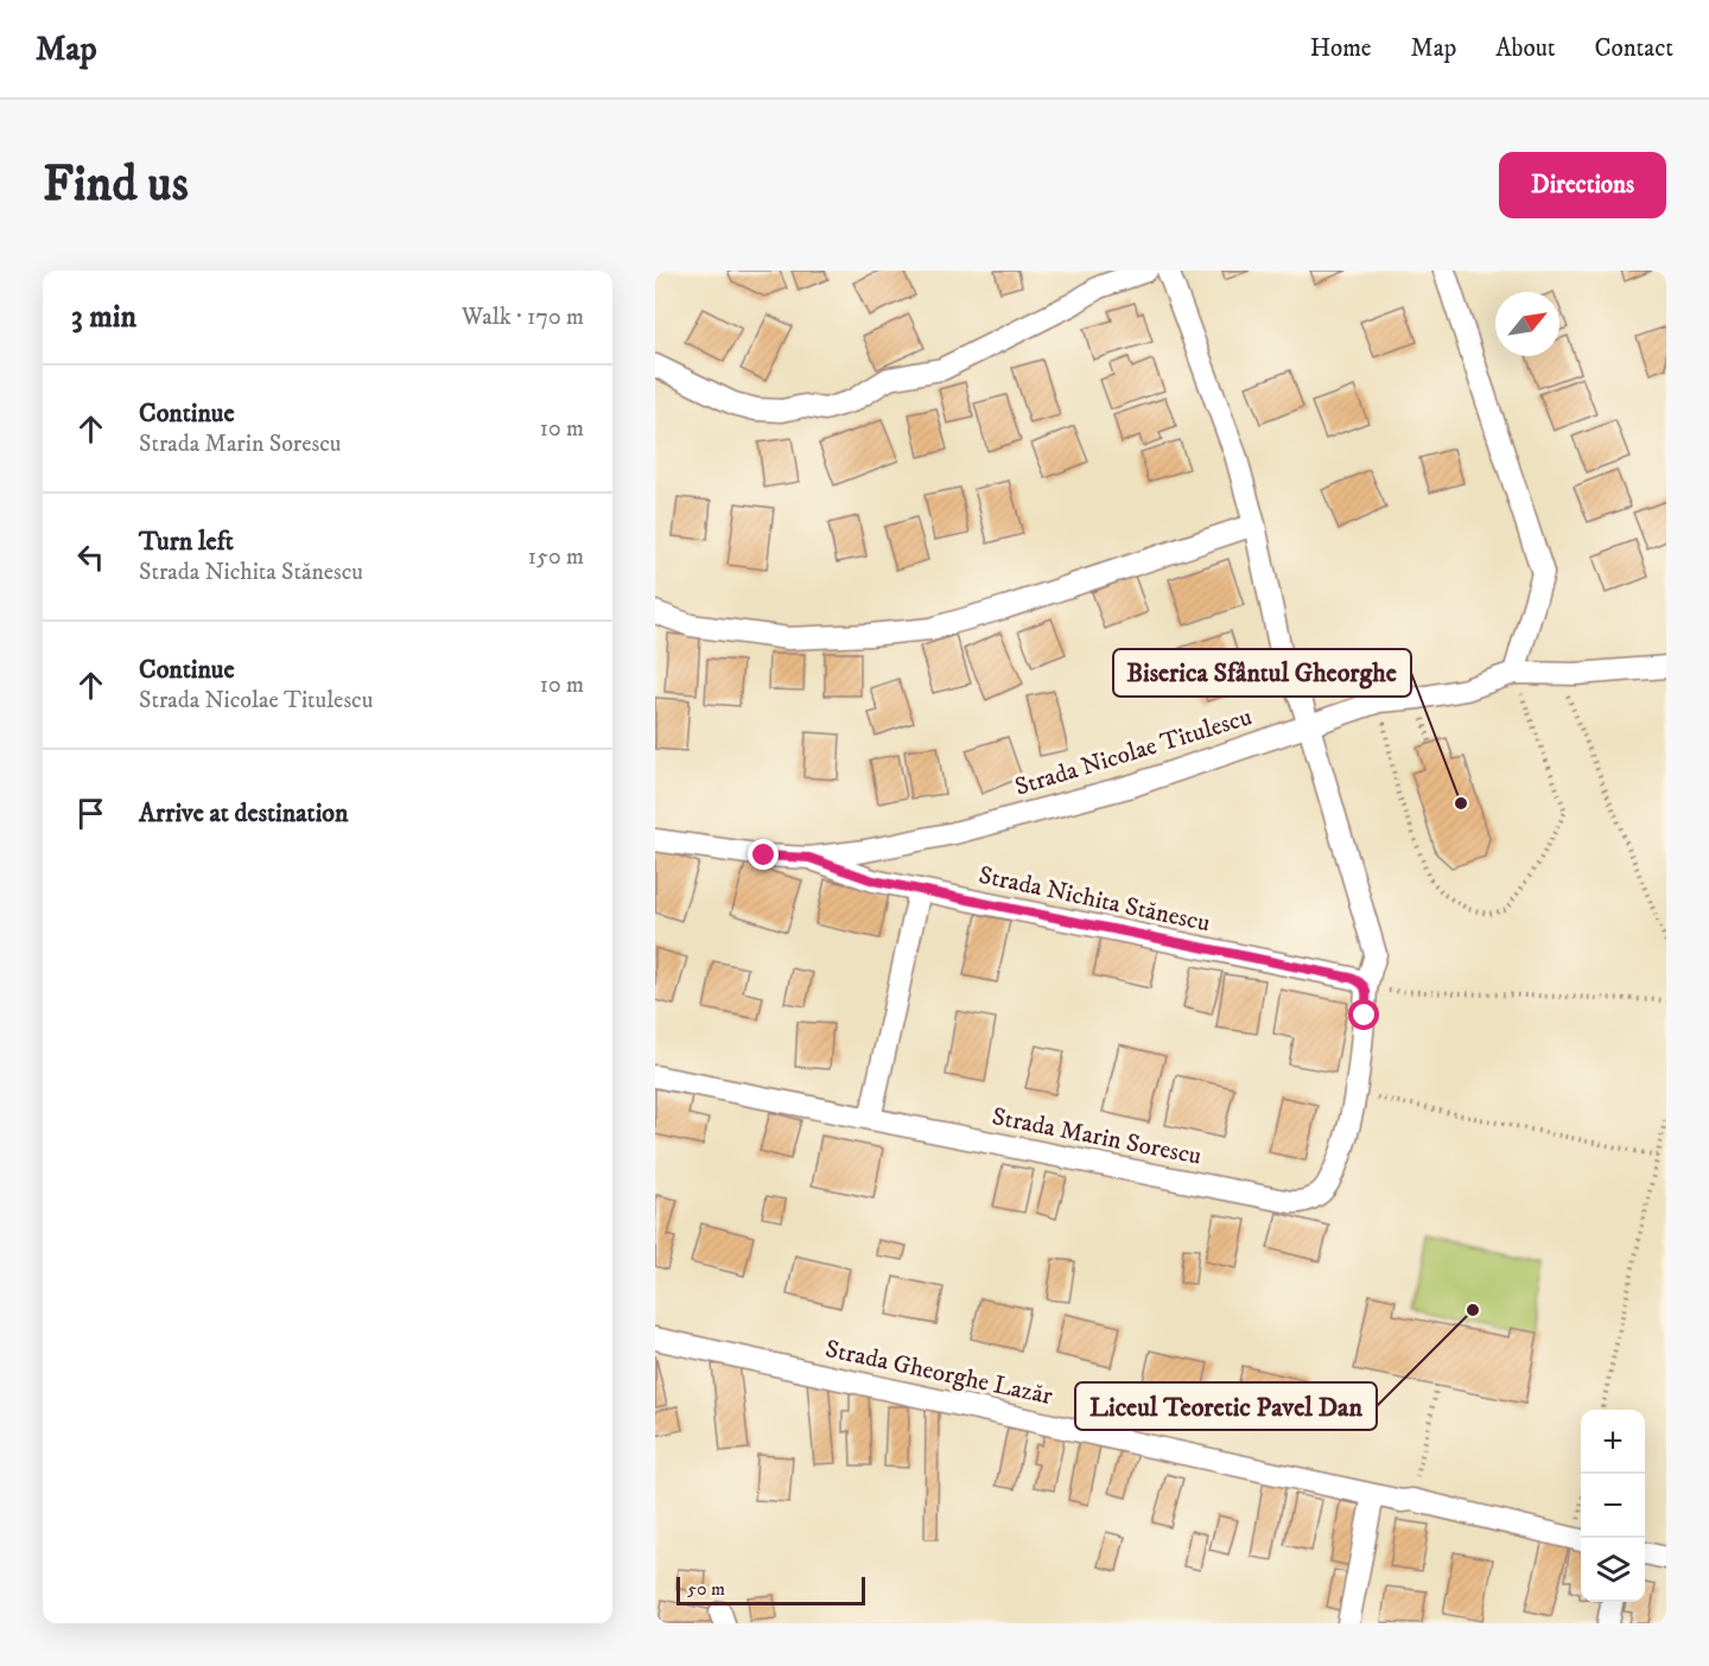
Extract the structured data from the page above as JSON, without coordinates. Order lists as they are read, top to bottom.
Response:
{
  "streets": {
    "street": [
      "Strada Nicolae Titulescu",
      "Strada Nichita Stănescu",
      "Strada Marin Sorescu",
      "Strada Gheorghe Lazăr"
    ]
  },
  "crossings": [
    ["Strada Nicolae Titulescu", "Strada Nichita Stănescu"],
    ["Strada Nicolae Titulescu", "Strada Marin Sorescu"],
    ["Strada Nichita Stănescu", "Strada Marin Sorescu"]
  ],
  "places": ["Biserica Sfântul Gheorghe", "Liceul Teoretic Pavel Dan"],
  "scale_bar": "50 m",
  "north": "top right",
  "page": {
    "header": "Map",
    "nav": [
      "Home",
      "Map",
      "About",
      "Contact"
    ],
    "buttons": "Directions",
    "title": "Find us",
    "heading": ["3 min", "Walk · 170 m"],
    "list": [
      ["Continue", "Strada Marin Sorescu", "10 m"],
      ["Turn left", "Strada Nichita Stănescu", "150 m"],
      ["Continue", "Strada Nicolae Titulescu", "10 m"],
      "Arrive at destination"
    ],
    "map_buttons": ["+", "−"],
    "scale": "50 m"
  }
}
